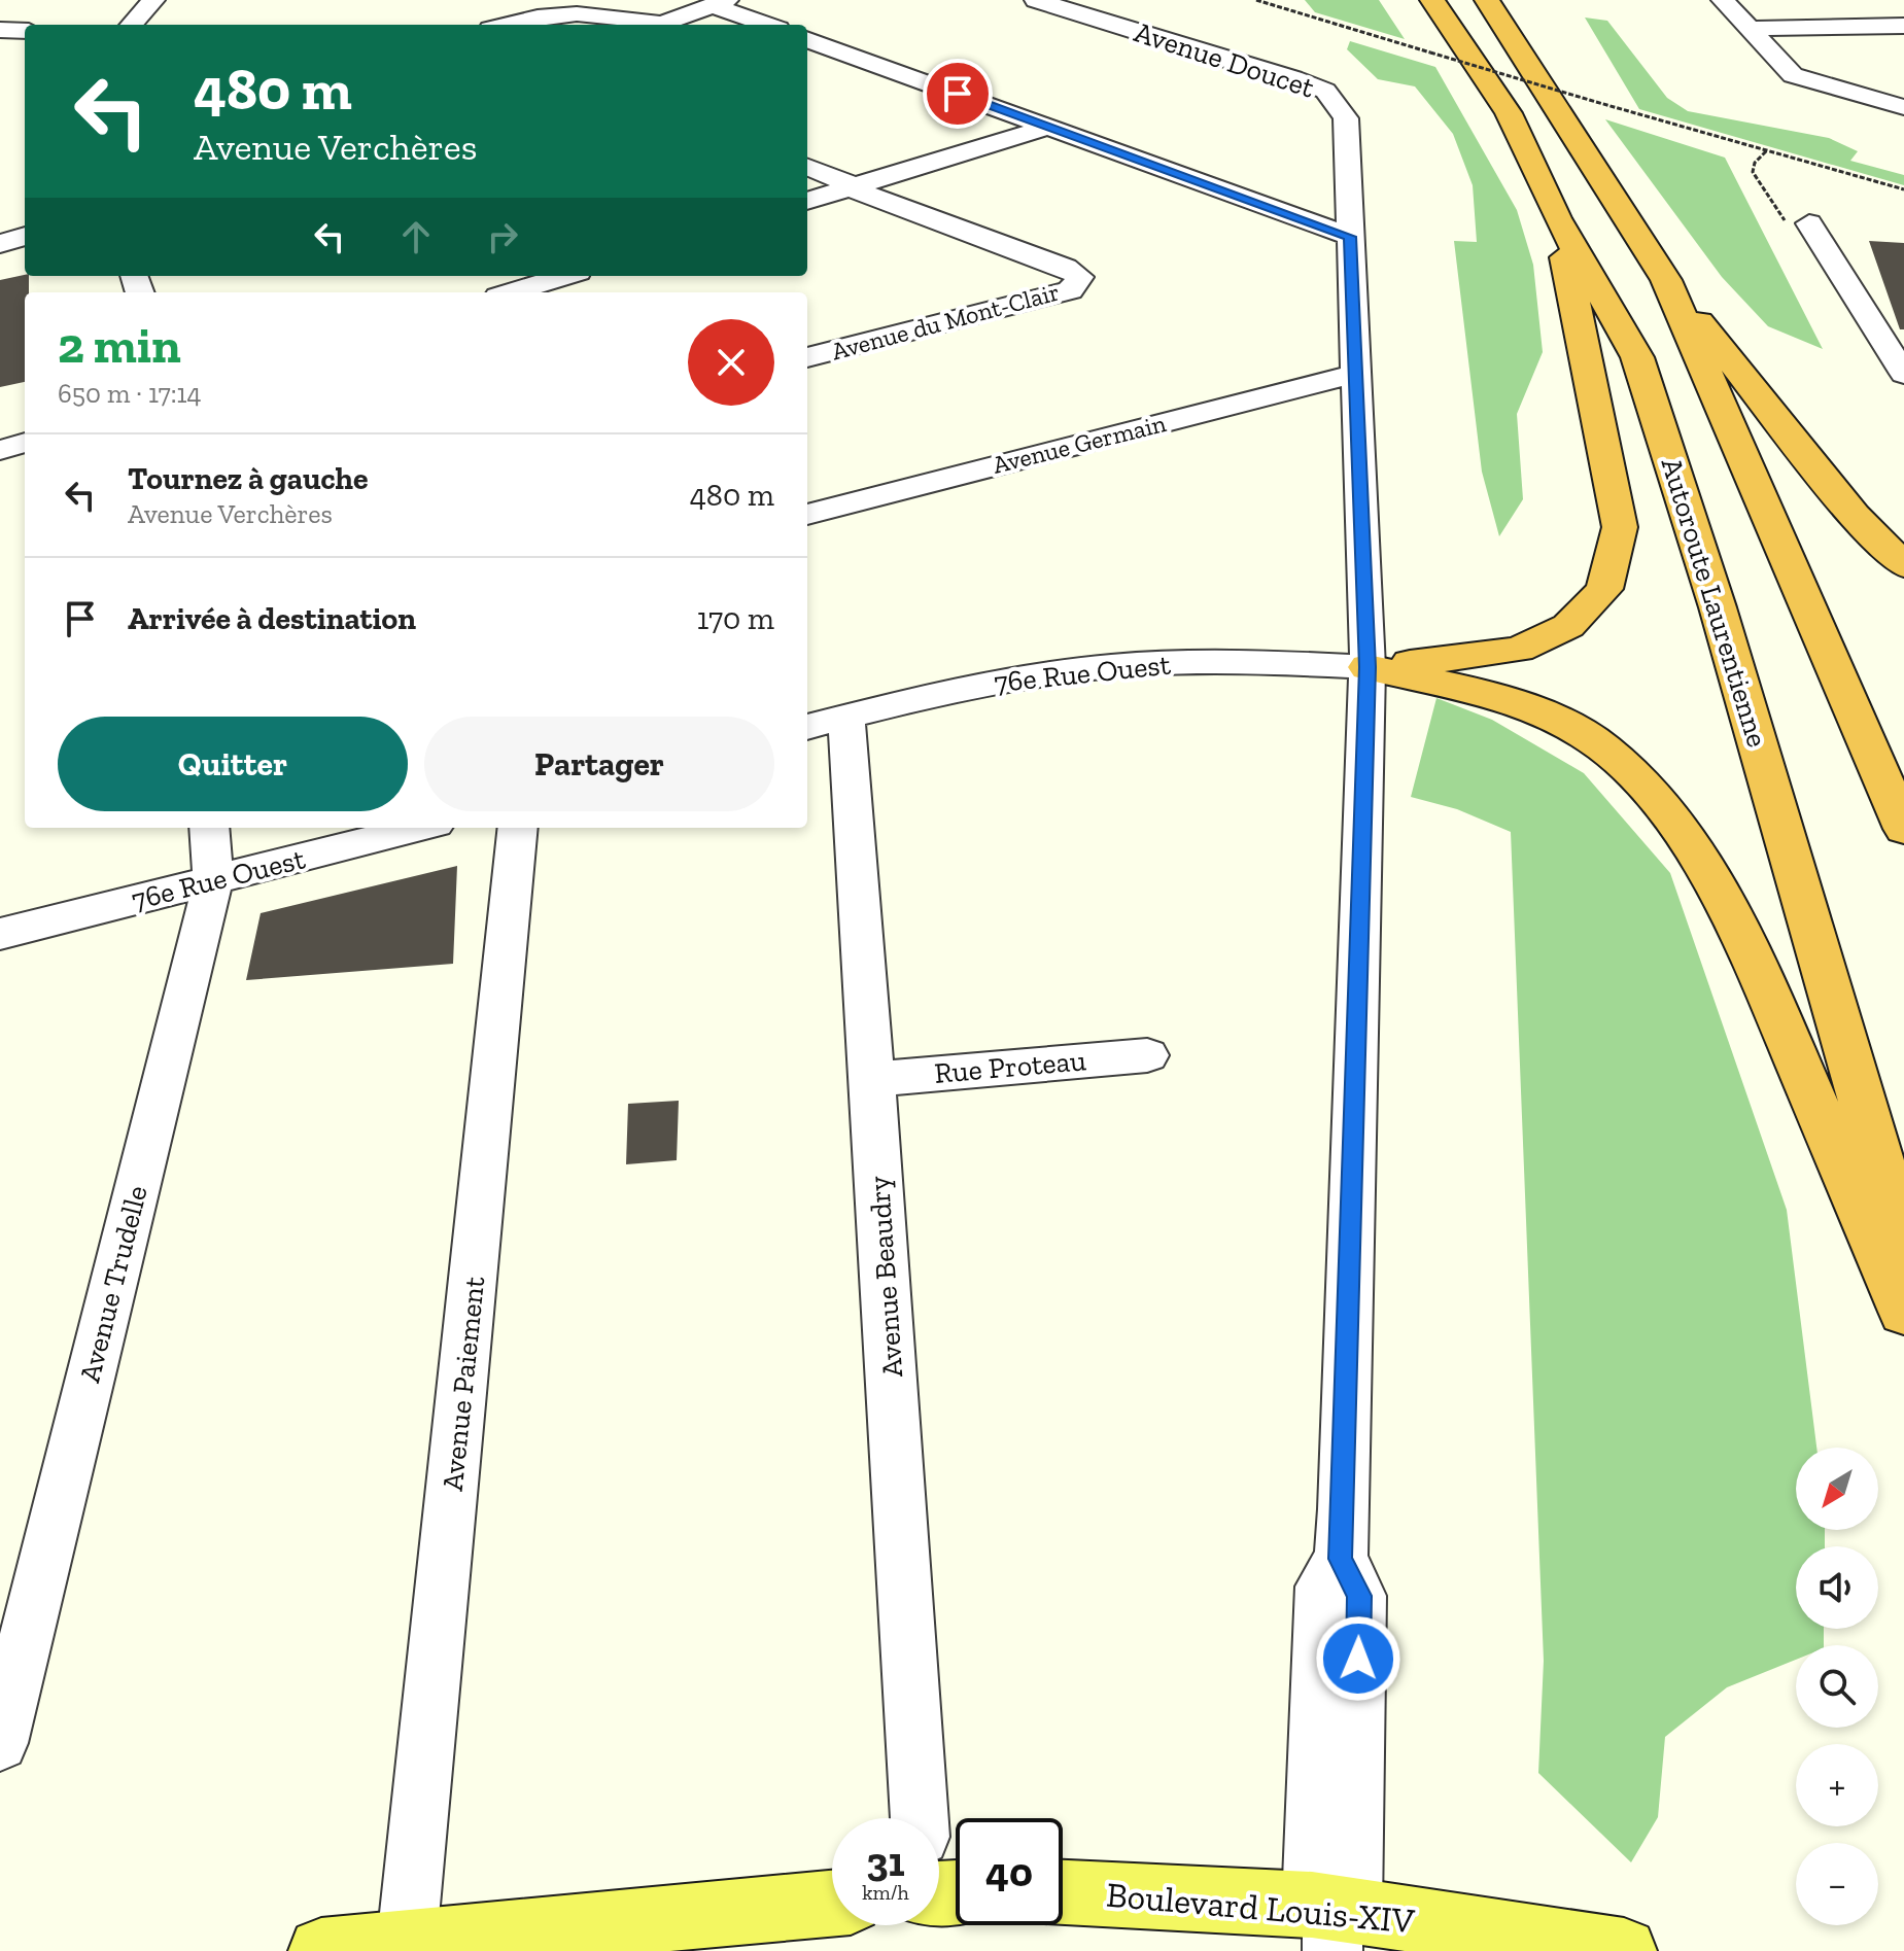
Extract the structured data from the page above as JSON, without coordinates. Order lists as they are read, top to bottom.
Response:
{
  "streets": {
    "highway": ["Autoroute Laurentienne"],
    "main road": ["Boulevard Louis-XIV"],
    "street": [
      "Avenue Doucet",
      "Avenue du Mont-Clair",
      "Avenue Germain",
      "76e Rue Ouest",
      "Rue Proteau",
      "Avenue Beaudry",
      "Avenue Trudelle",
      "Avenue Paiement"
    ]
  },
  "crossings": [
    ["Avenue Doucet", "Avenue Germain"],
    ["Avenue Doucet", "76e Rue Ouest"],
    ["Avenue Doucet", "Boulevard Louis-XIV"],
    ["76e Rue Ouest", "Avenue Beaudry"],
    ["76e Rue Ouest", "Avenue Trudelle"],
    ["Rue Proteau", "Avenue Beaudry"]
  ],
  "north": "bottom left",
  "page": {
    "turn": ["480 m", "Avenue Verchères"],
    "heading": ["2 min", "650 m · 17:14"],
    "list": [
      {
        "name": "Tournez à gauche",
        "note": "Avenue Verchères",
        "value": "480 m"
      },
      {
        "name": "Arrivée à destination",
        "value": "170 m"
      }
    ],
    "buttons": ["Quitter", "Partager"],
    "map_buttons": ["+", "−"],
    "speed": "31 km/h",
    "limit": "40"
  }
}
